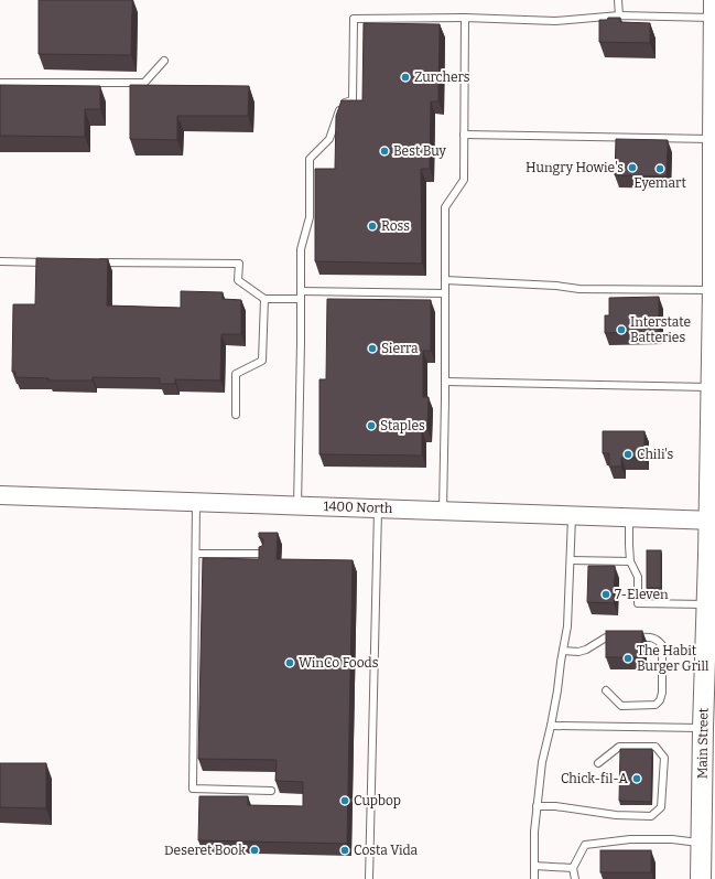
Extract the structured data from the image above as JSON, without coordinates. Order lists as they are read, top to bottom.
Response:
{
  "streets": {
    "main road": ["1400 North", "Main Street"]
  },
  "crossings": [
    ["1400 North", "Main Street"]
  ],
  "places": [
    "Zurchers",
    "Best Buy",
    "Hungry Howie's",
    "Eyemart",
    "Ross",
    "Interstate Batteries",
    "Sierra",
    "Staples",
    "Chili's",
    "7-Eleven",
    "The Habit Burger Grill",
    "WinCo Foods",
    "Chick-fil-A",
    "Cupbop",
    "Deseret Book",
    "Costa Vida"
  ]
}
